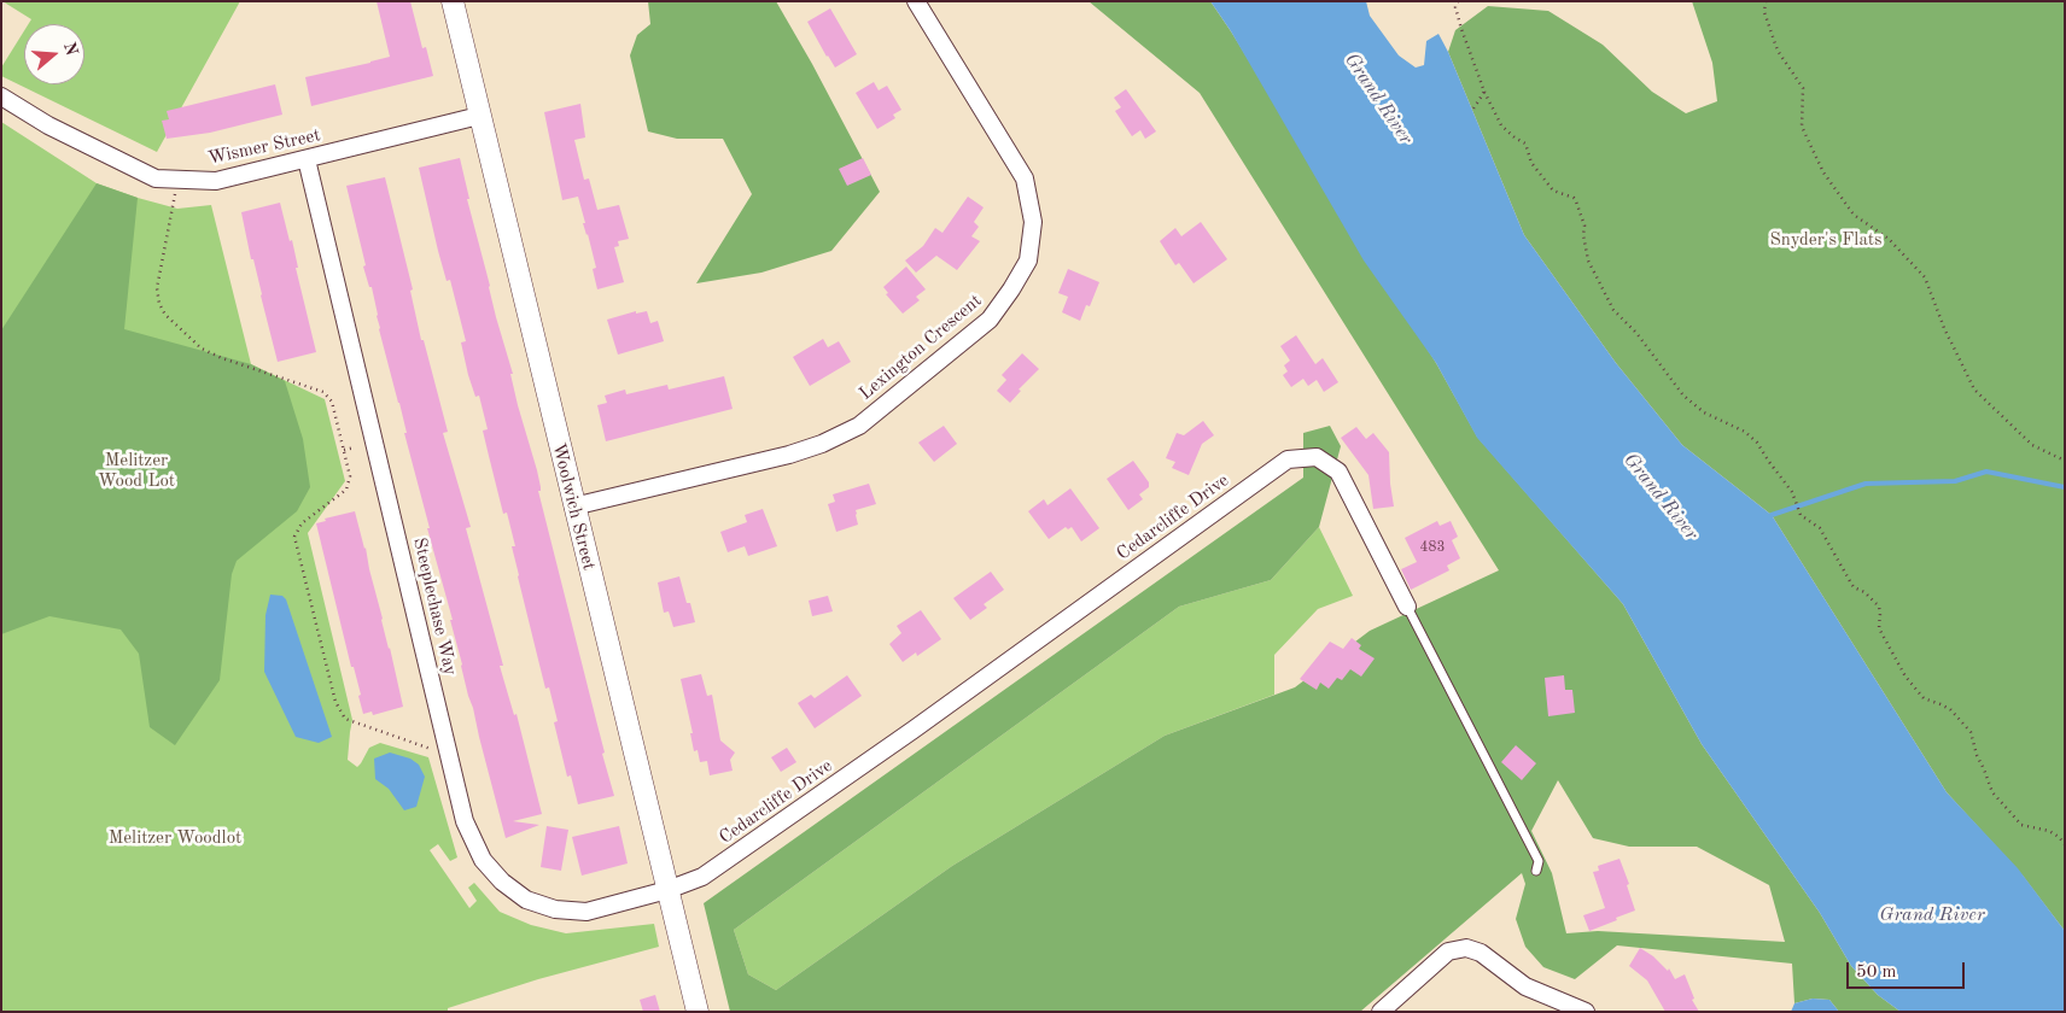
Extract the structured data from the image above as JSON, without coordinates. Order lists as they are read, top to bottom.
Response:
{
  "streets": {
    "street": [
      "Wismer Street",
      "Lexington Crescent",
      "Woolwich Street",
      "Cedarcliffe Drive",
      "Steeplechase Way"
    ]
  },
  "crossings": [
    ["Wismer Street", "Woolwich Street"],
    ["Wismer Street", "Steeplechase Way"],
    ["Lexington Crescent", "Woolwich Street"],
    ["Woolwich Street", "Cedarcliffe Drive"],
    ["Woolwich Street", "Steeplechase Way"],
    ["Cedarcliffe Drive", "Steeplechase Way"]
  ],
  "water": ["Grand River"],
  "parks": ["Snyder's Flats", "Melitzer Wood Lot", "Melitzer Woodlot"],
  "house_numbers": ["483"],
  "scale_bar": "50 m",
  "north": "right"
}
